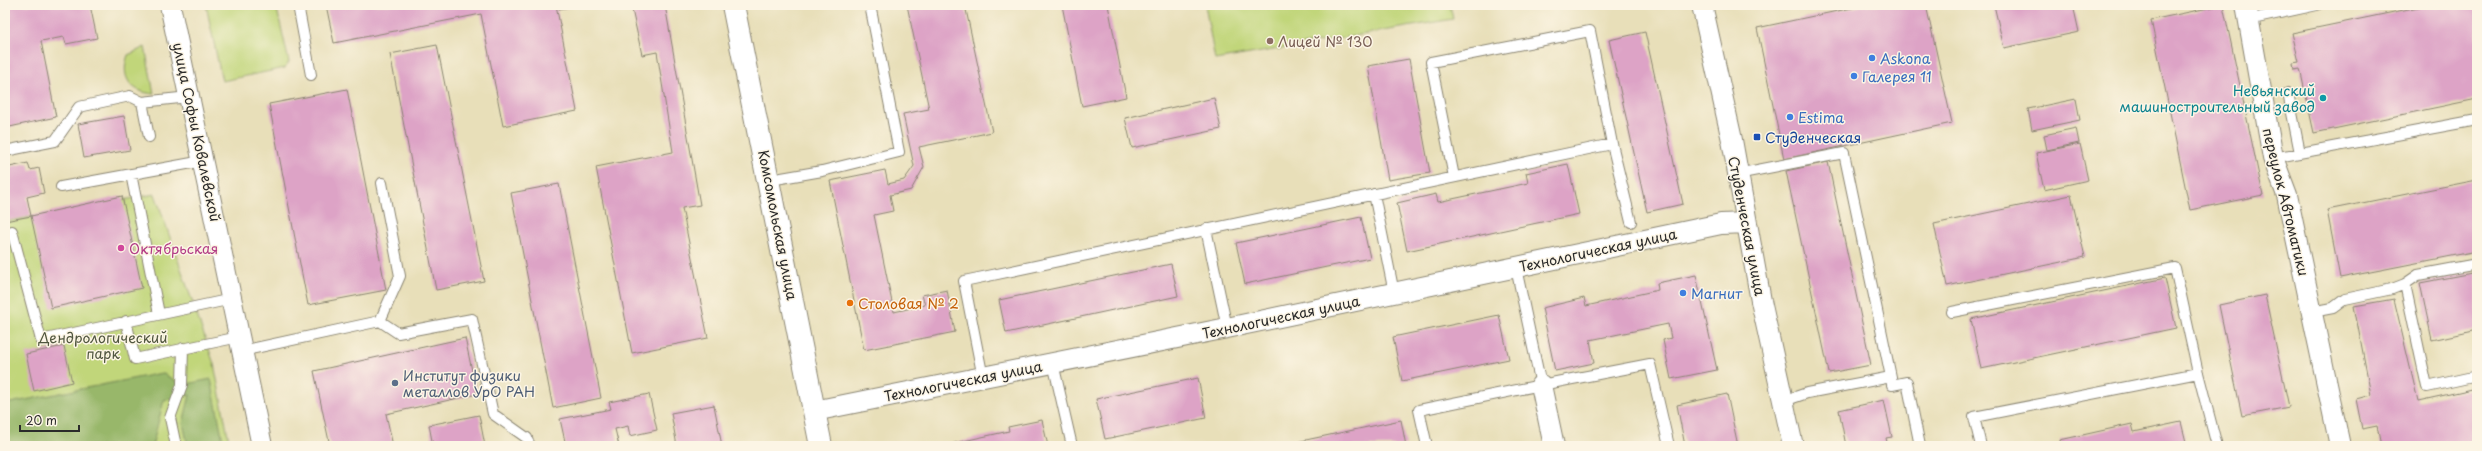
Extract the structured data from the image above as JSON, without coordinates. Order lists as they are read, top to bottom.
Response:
{
  "streets": {
    "main road": ["Комсомольская улица"],
    "street": [
      "улица Софьи Ковалевской",
      "переулок Автоматики",
      "Студенческая улица",
      "Технологическая улица"
    ]
  },
  "crossings": [
    ["Комсомольская улица", "Технологическая улица"],
    ["Студенческая улица", "Технологическая улица"]
  ],
  "parks": ["Дендрологический парк"],
  "places": {
    "other": [
      "Лицей № 130",
      "Askona",
      "Галерея 11",
      "Невьянский машиностроительный завод",
      "Estima",
      "Октябрьская",
      "Магнит",
      "Столовая № 2",
      "Институт физики металлов УрО РАН"
    ],
    "transit": ["Студенческая"]
  },
  "scale_bar": "20 m"
}
